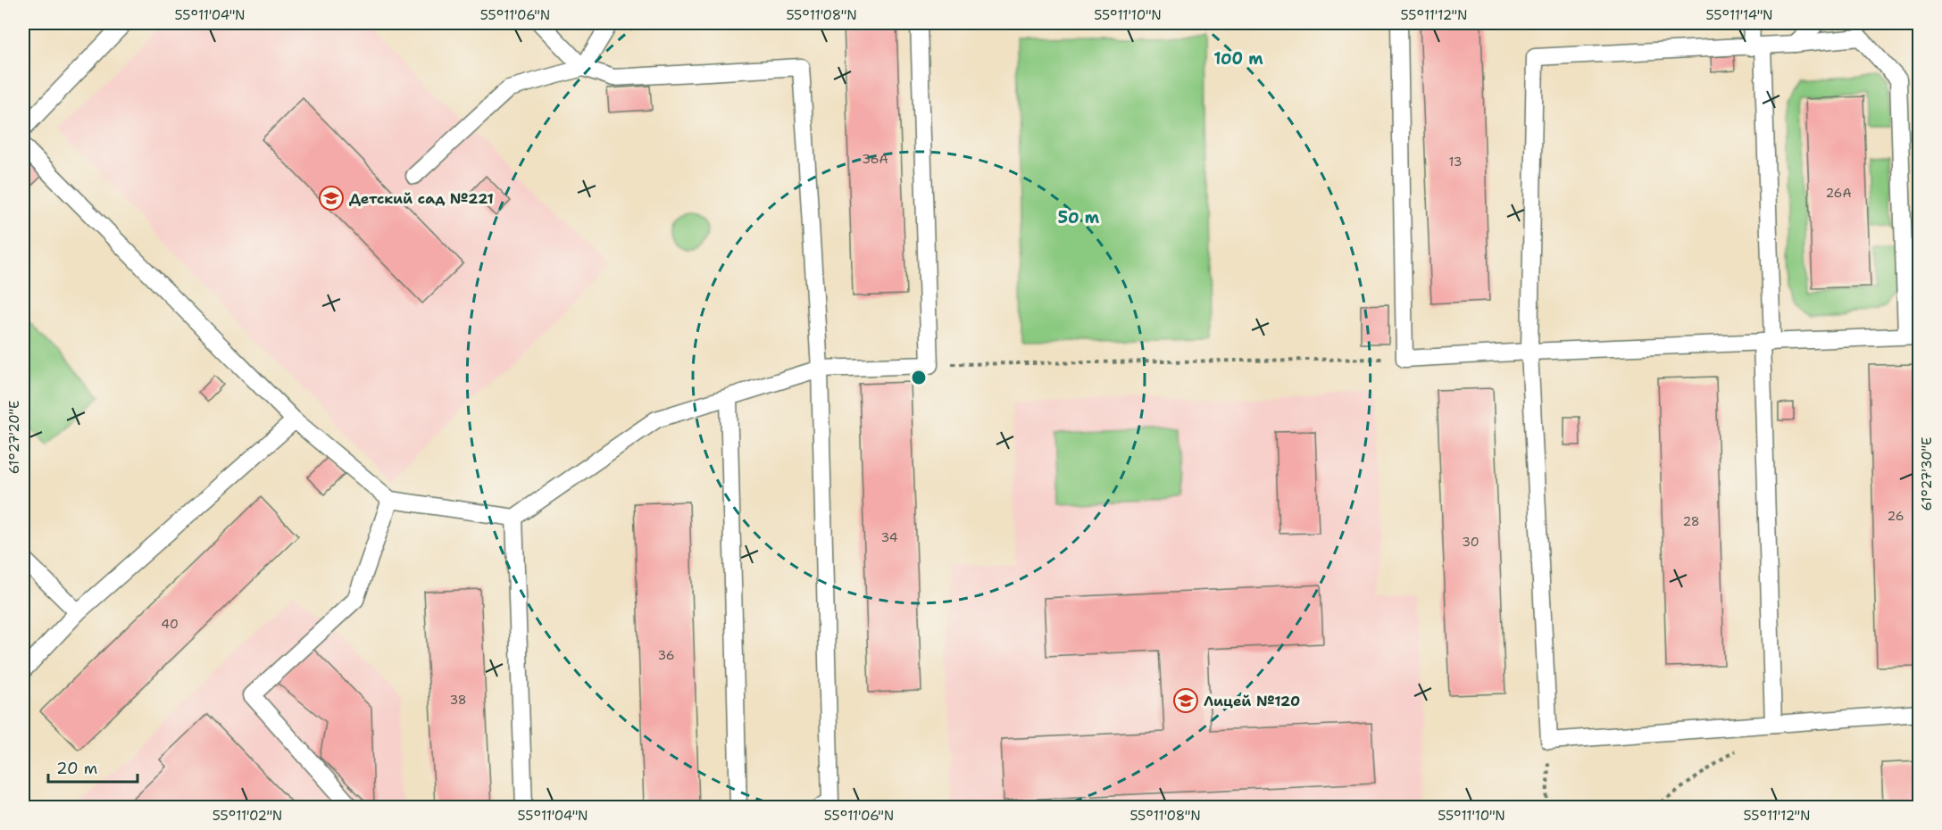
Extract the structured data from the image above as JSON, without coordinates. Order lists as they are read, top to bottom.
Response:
{
  "places": {
    "school or university": ["Детский сад №221", "Лицей №120"]
  },
  "house_numbers": [
    "36А",
    "13",
    "26А",
    "26",
    "28",
    "34",
    "30",
    "40",
    "36",
    "38"
  ],
  "scale_bar": "20 m",
  "coordinates": [
    "55°11'04\"N",
    "55°11'06\"N",
    "55°11'08\"N",
    "55°11'10\"N",
    "55°11'12\"N",
    "55°11'14\"N",
    "61°27'20\"E",
    "61°27'30\"E",
    "55°11'02\"N"
  ],
  "rings": ["100 m", "50 m"]
}
